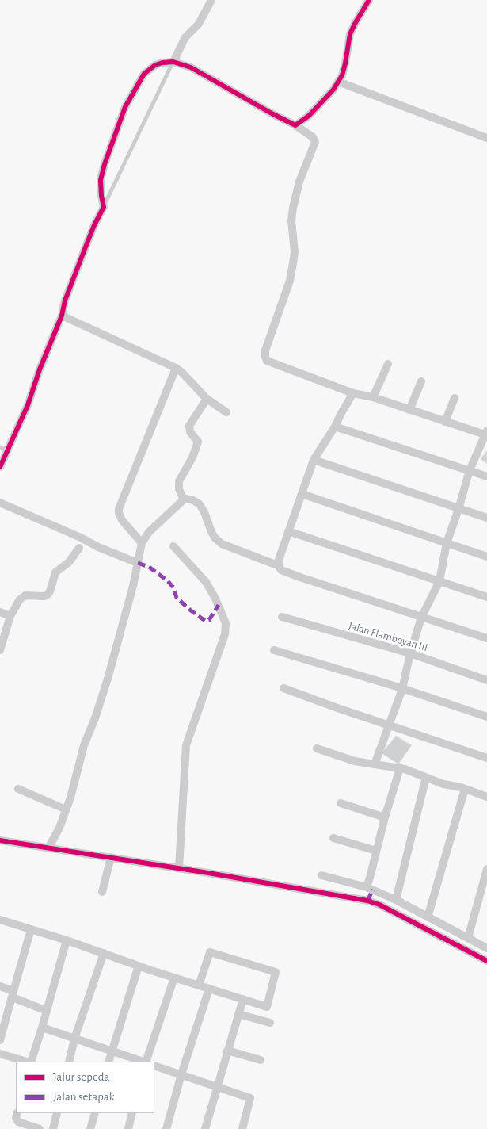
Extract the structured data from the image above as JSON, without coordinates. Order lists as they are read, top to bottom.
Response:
{
  "streets": {
    "street": ["Jalan Flamboyan III"]
  },
  "legend": ["Jalur sepeda", "Jalan setapak"]
}
